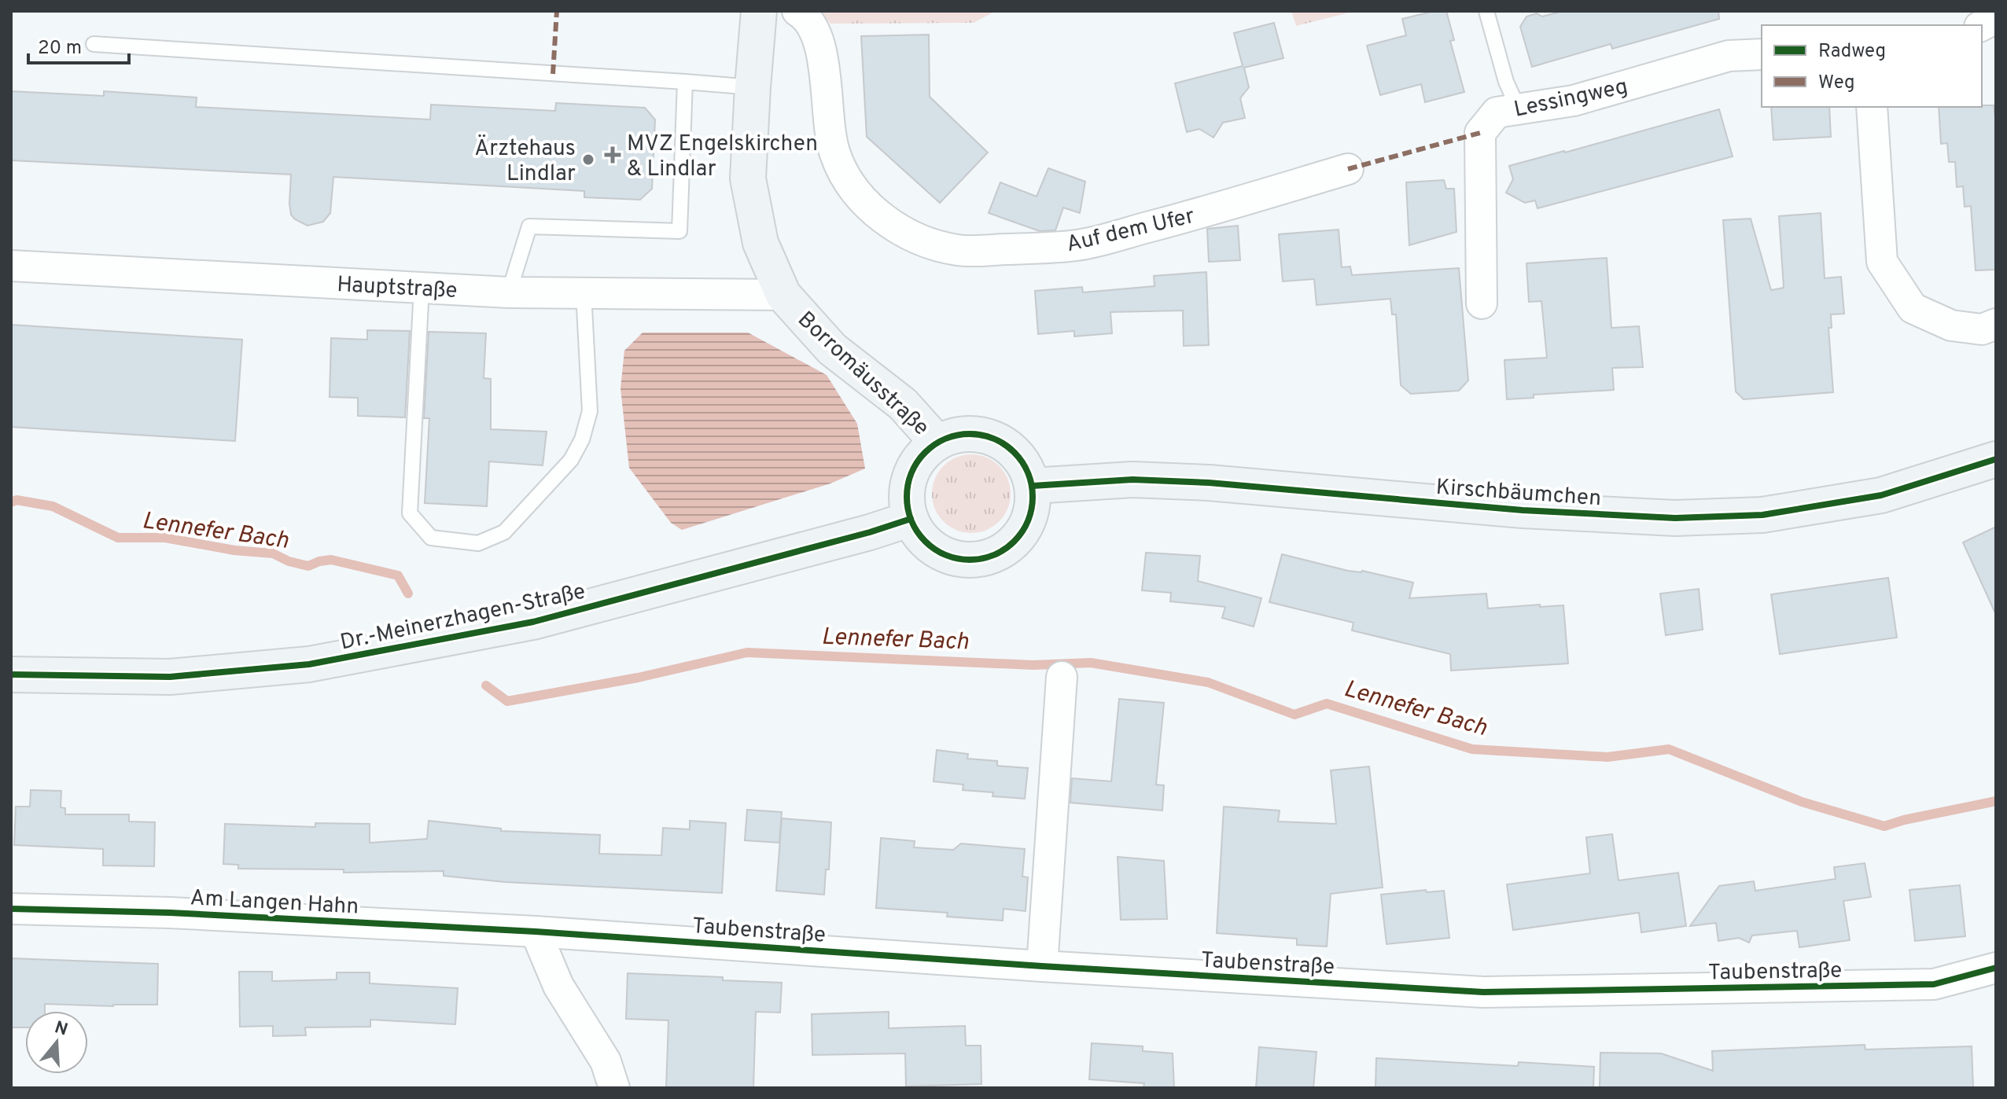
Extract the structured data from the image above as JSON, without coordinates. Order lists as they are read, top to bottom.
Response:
{
  "streets": {
    "main road": ["Borromäusstraße", "Kirschbäumchen", "Dr.-Meinerzhagen-Straße"],
    "street": [
      "Lessingweg",
      "Auf dem Ufer",
      "Hauptstraße",
      "Am Langen Hahn",
      "Taubenstraße"
    ]
  },
  "crossings": [
    ["Hauptstraße", "Borromäusstraße"],
    ["Borromäusstraße", "Kirschbäumchen"],
    ["Borromäusstraße", "Dr.-Meinerzhagen-Straße"],
    ["Kirschbäumchen", "Dr.-Meinerzhagen-Straße"],
    ["Am Langen Hahn", "Taubenstraße"]
  ],
  "water": ["Lennefer Bach"],
  "places": {
    "health": ["MVZ Engelskirchen & Lindlar"],
    "other": ["Ärztehaus Lindlar"]
  },
  "legend": ["Radweg", "Weg"],
  "scale_bar": "20 m",
  "north": "top"
}
